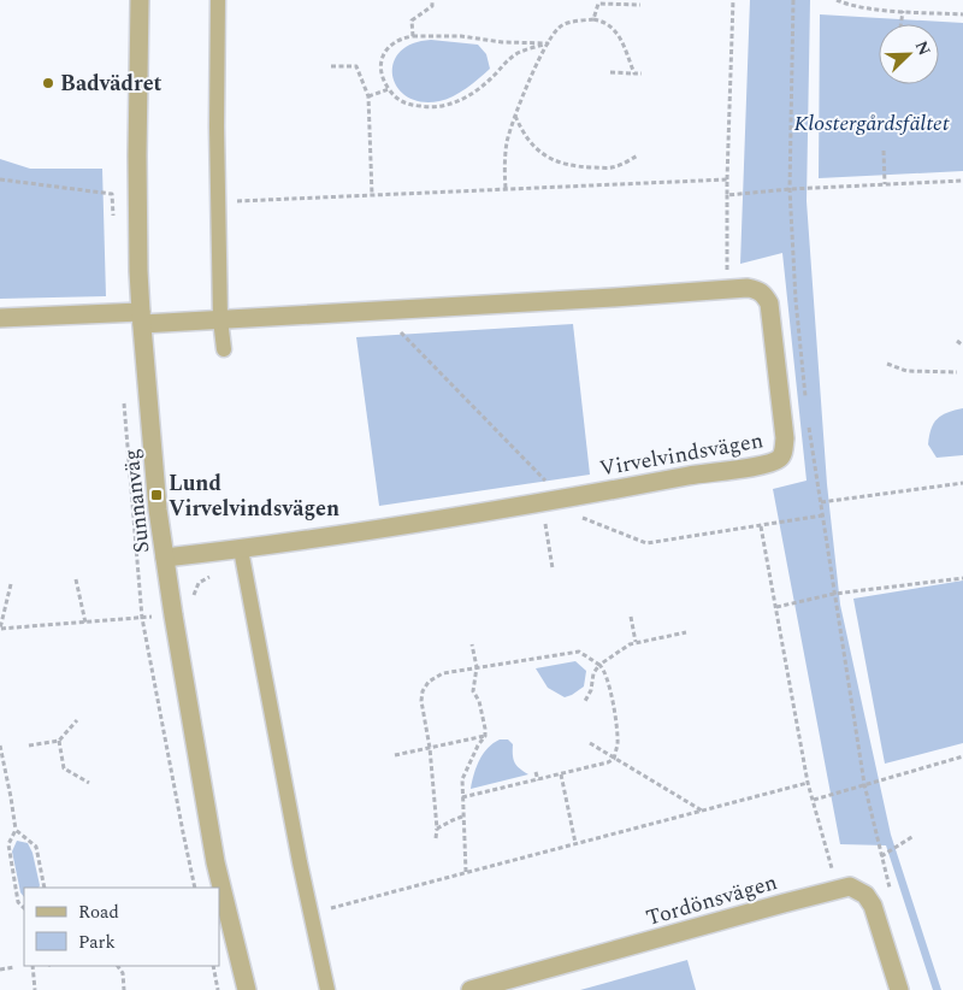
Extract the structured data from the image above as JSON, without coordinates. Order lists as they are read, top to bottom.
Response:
{
  "streets": {
    "street": ["Virvelvindsvägen", "Sunnanväg", "Tordönsvägen"]
  },
  "crossings": [
    ["Virvelvindsvägen", "Sunnanväg"]
  ],
  "parks": ["Klostergårdsfältet"],
  "places": {
    "other": ["Badvädret"],
    "transit": ["Lund Virvelvindsvägen"]
  },
  "legend": ["Road", "Park"],
  "north": "top right"
}
